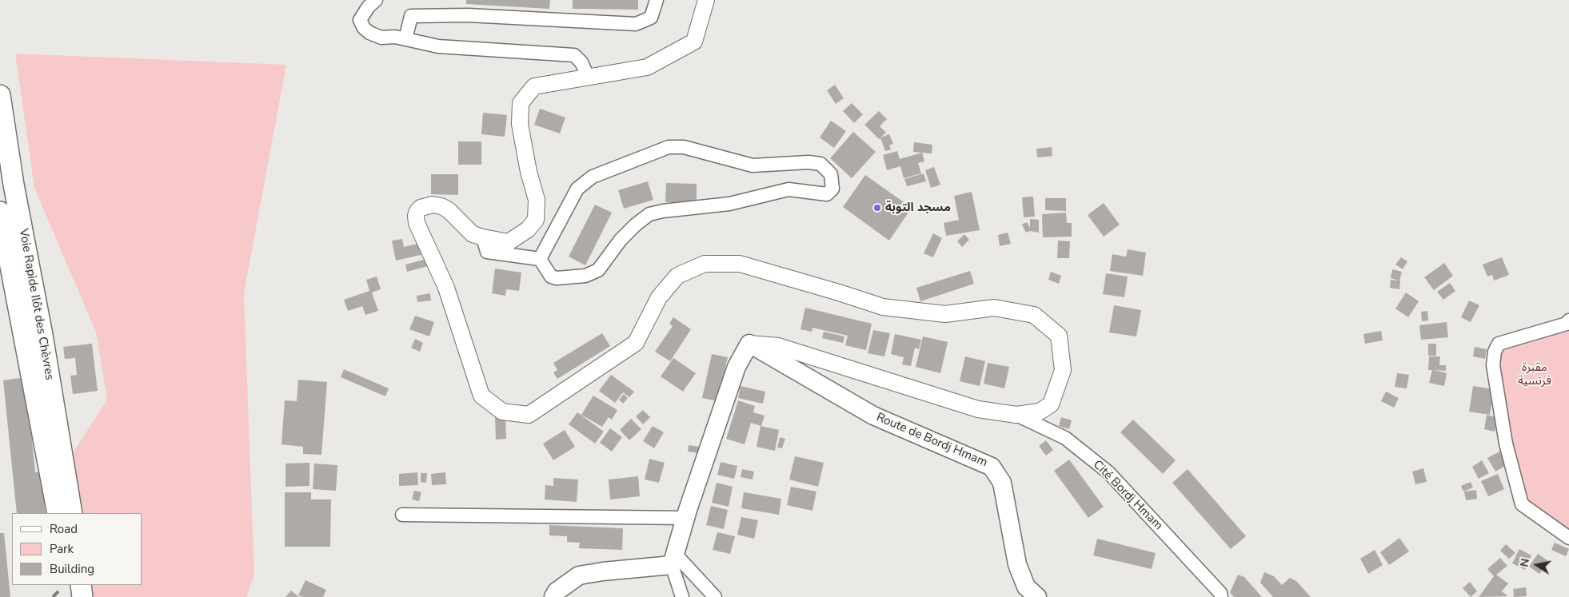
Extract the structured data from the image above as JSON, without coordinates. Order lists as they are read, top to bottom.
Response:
{
  "streets": {
    "main road": ["Voie Rapide Ilôt des Chèvres", "Route de Bordj Hmam"],
    "street": ["Cité Bordj Hmam"]
  },
  "parks": ["مقبرة فرنسية"],
  "places": ["مسجد التوبة"],
  "legend": ["Road", "Park", "Building"],
  "north": "left"
}
